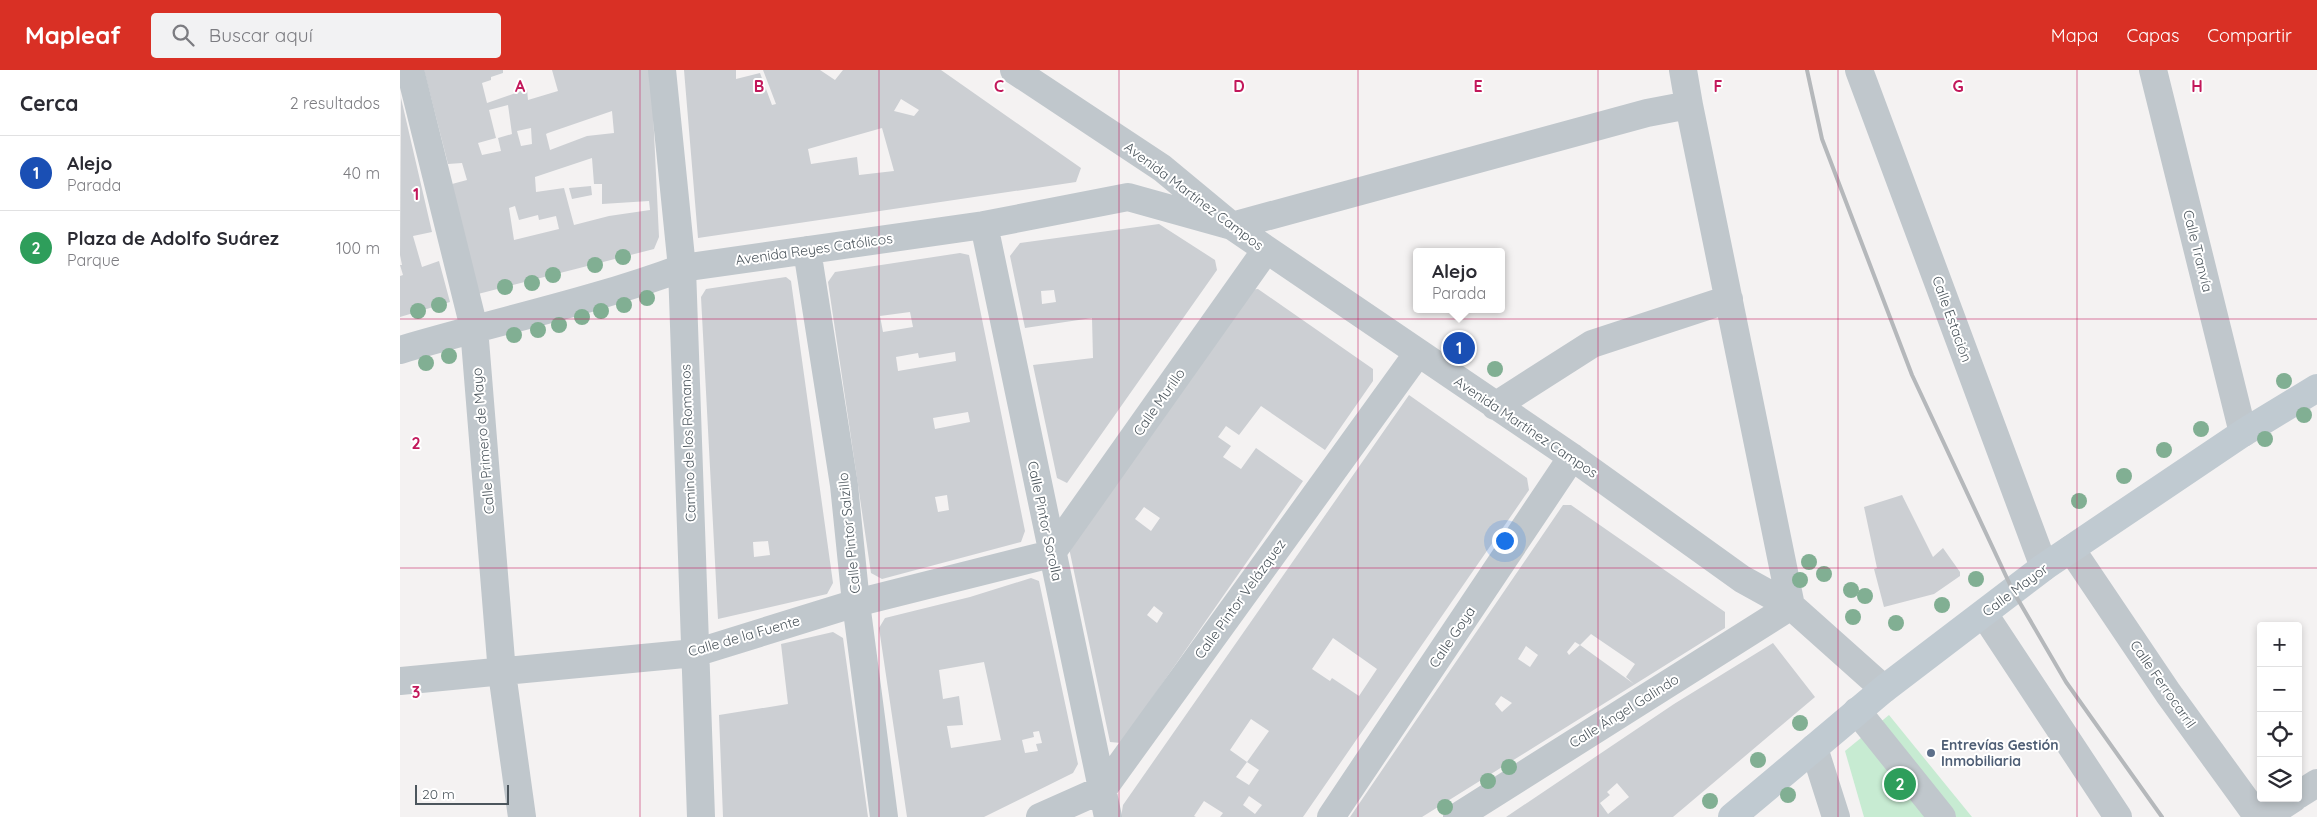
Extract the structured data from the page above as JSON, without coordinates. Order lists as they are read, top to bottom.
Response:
{
  "streets": {
    "main road": ["Calle Mayor"],
    "street": [
      "Avenida Martínez Campos",
      "Avenida Reyes Católicos",
      "Calle Tranvía",
      "Calle Estación",
      "Calle Murillo",
      "Calle Primero de Mayo",
      "Camino de los Romanos",
      "Calle Pintor Sorolla",
      "Calle Pintor Salzillo",
      "Calle Pintor Velázquez",
      "Calle de la Fuente",
      "Calle Goya",
      "Calle Ferrocarril",
      "Calle Ángel Galindo"
    ]
  },
  "crossings": [
    ["Avenida Martínez Campos", "Avenida Reyes Católicos"],
    ["Avenida Martínez Campos", "Calle Murillo"],
    ["Avenida Martínez Campos", "Calle Mayor"],
    ["Avenida Martínez Campos", "Calle Pintor Velázquez"],
    ["Avenida Martínez Campos", "Calle Goya"],
    ["Avenida Martínez Campos", "Calle Ángel Galindo"],
    ["Avenida Reyes Católicos", "Calle Primero de Mayo"],
    ["Avenida Reyes Católicos", "Camino de los Romanos"],
    ["Avenida Reyes Católicos", "Calle Pintor Sorolla"],
    ["Avenida Reyes Católicos", "Calle Pintor Salzillo"],
    ["Calle Tranvía", "Calle Mayor"],
    ["Calle Estación", "Calle Mayor"],
    ["Calle Murillo", "Calle Pintor Sorolla"],
    ["Calle Murillo", "Calle de la Fuente"],
    ["Calle Primero de Mayo", "Calle de la Fuente"],
    ["Camino de los Romanos", "Calle de la Fuente"],
    ["Calle Pintor Sorolla", "Calle Pintor Velázquez"],
    ["Calle Pintor Sorolla", "Calle de la Fuente"],
    ["Calle Pintor Salzillo", "Calle de la Fuente"],
    ["Calle Mayor", "Calle Ferrocarril"]
  ],
  "places": ["Entrevías Gestión Inmobiliaria"],
  "scale_bar": "20 m",
  "page": {
    "header": "Mapleaf",
    "search": "Buscar aquí",
    "nav": ["Mapa", "Capas", "Compartir"],
    "heading": ["Cerca", "2 resultados"],
    "list": [
      {
        "mark": "1",
        "name": "Alejo",
        "note": "Parada",
        "value": "40 m"
      },
      {
        "mark": "2",
        "name": "Plaza de Adolfo Suárez",
        "note": "Parque",
        "value": "100 m"
      }
    ],
    "popup": ["Alejo", "Parada"],
    "pins": ["1", "2"],
    "map_buttons": ["+", "−"],
    "scale": "20 m"
  },
  "grid": {
    "columns": [
      "A",
      "B",
      "C",
      "D",
      "E",
      "F",
      "G",
      "H"
    ],
    "rows": ["1", "2", "3"]
  }
}
